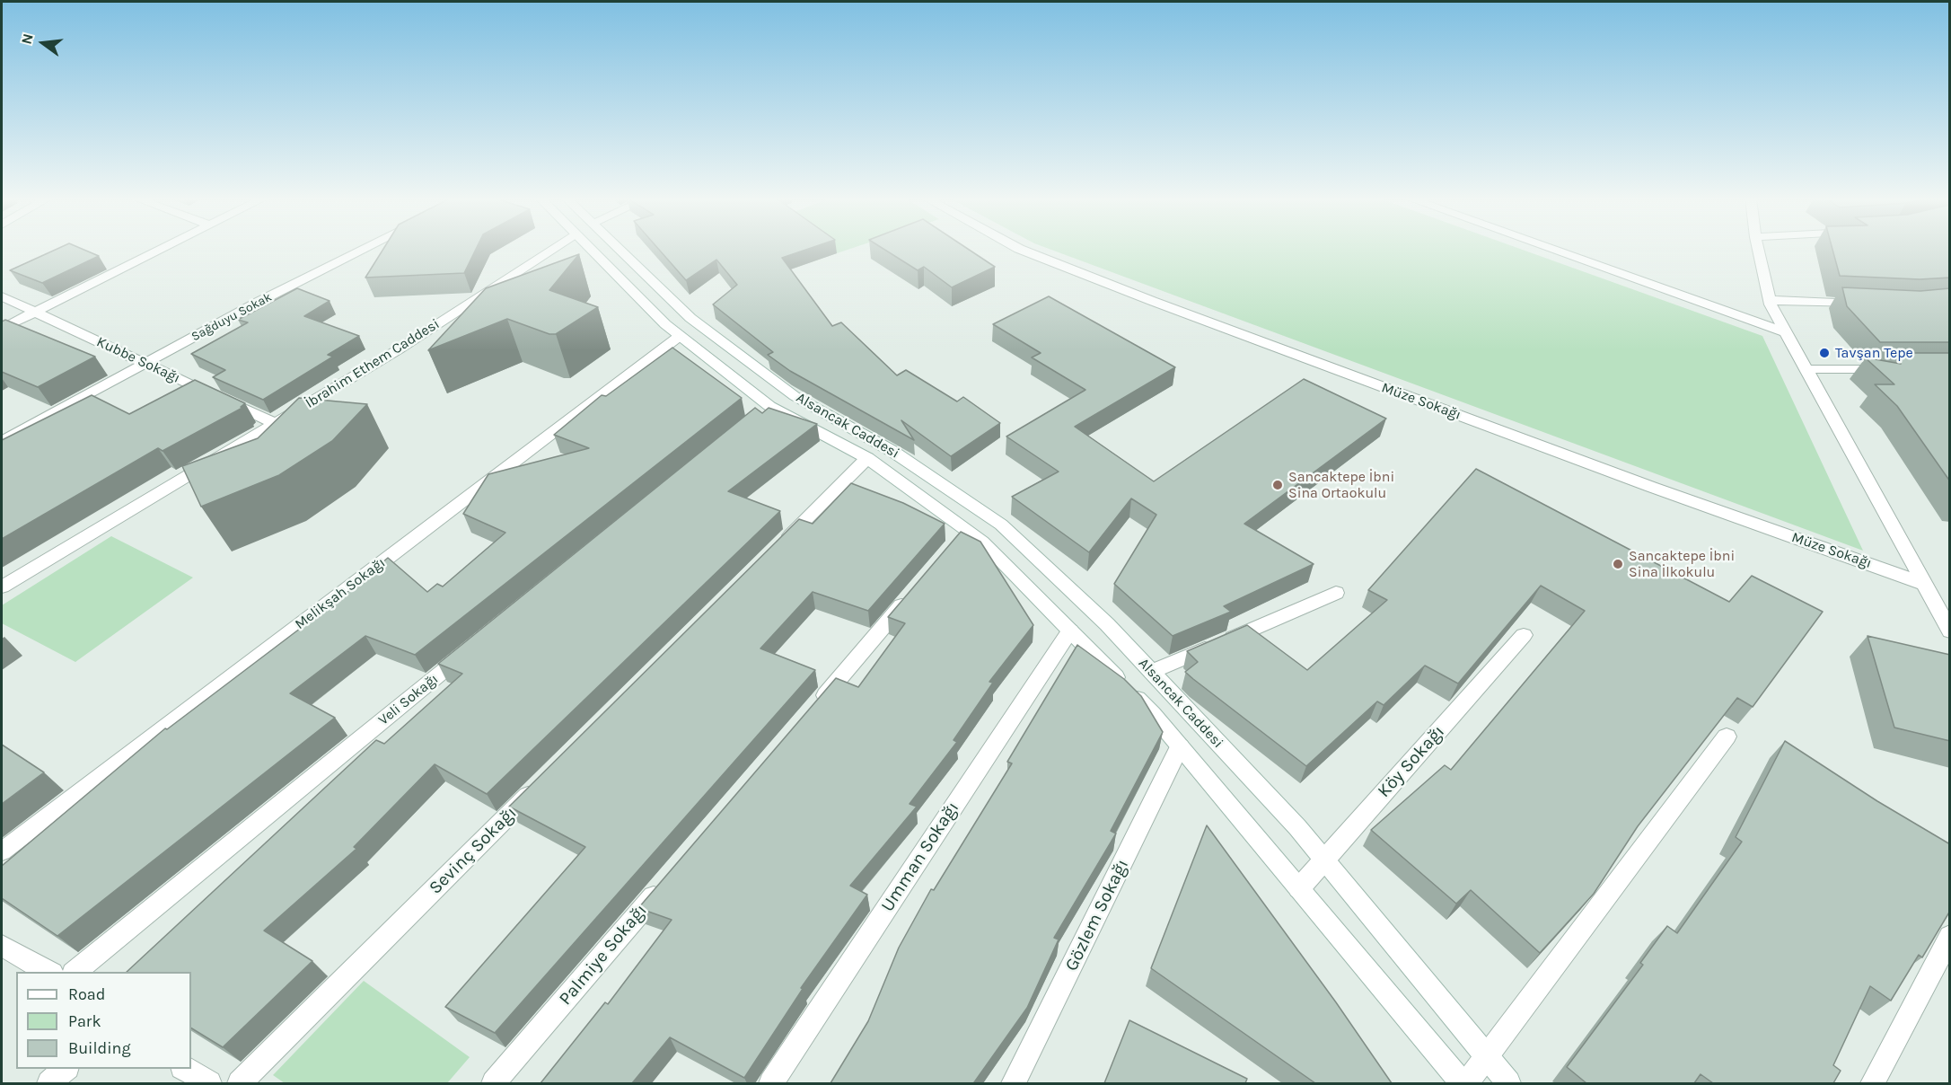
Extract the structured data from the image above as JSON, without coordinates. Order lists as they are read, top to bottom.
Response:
{
  "streets": {
    "street": [
      "Sağduyu Sokak",
      "Kubbe Sokağı",
      "İbrahim Ethem Caddesi",
      "Müze Sokağı",
      "Alsancak Caddesi",
      "Melikşah Sokağı",
      "Veli Sokağı",
      "Köy Sokağı",
      "Sevinç Sokağı",
      "Umman Sokağı",
      "Gözlem Sokağı",
      "Palmiye Sokağı"
    ]
  },
  "crossings": [
    ["Sağduyu Sokak", "Kubbe Sokağı"],
    ["Kubbe Sokağı", "İbrahim Ethem Caddesi"],
    ["Alsancak Caddesi", "Melikşah Sokağı"],
    ["Alsancak Caddesi", "Köy Sokağı"],
    ["Alsancak Caddesi", "Umman Sokağı"],
    ["Alsancak Caddesi", "Gözlem Sokağı"]
  ],
  "places": ["Tavşan Tepe", "Sancaktepe İbni Sina Ortaokulu", "Sancaktepe İbni Sina İlkokulu"],
  "legend": ["Road", "Park", "Building"],
  "north": "left"
}
